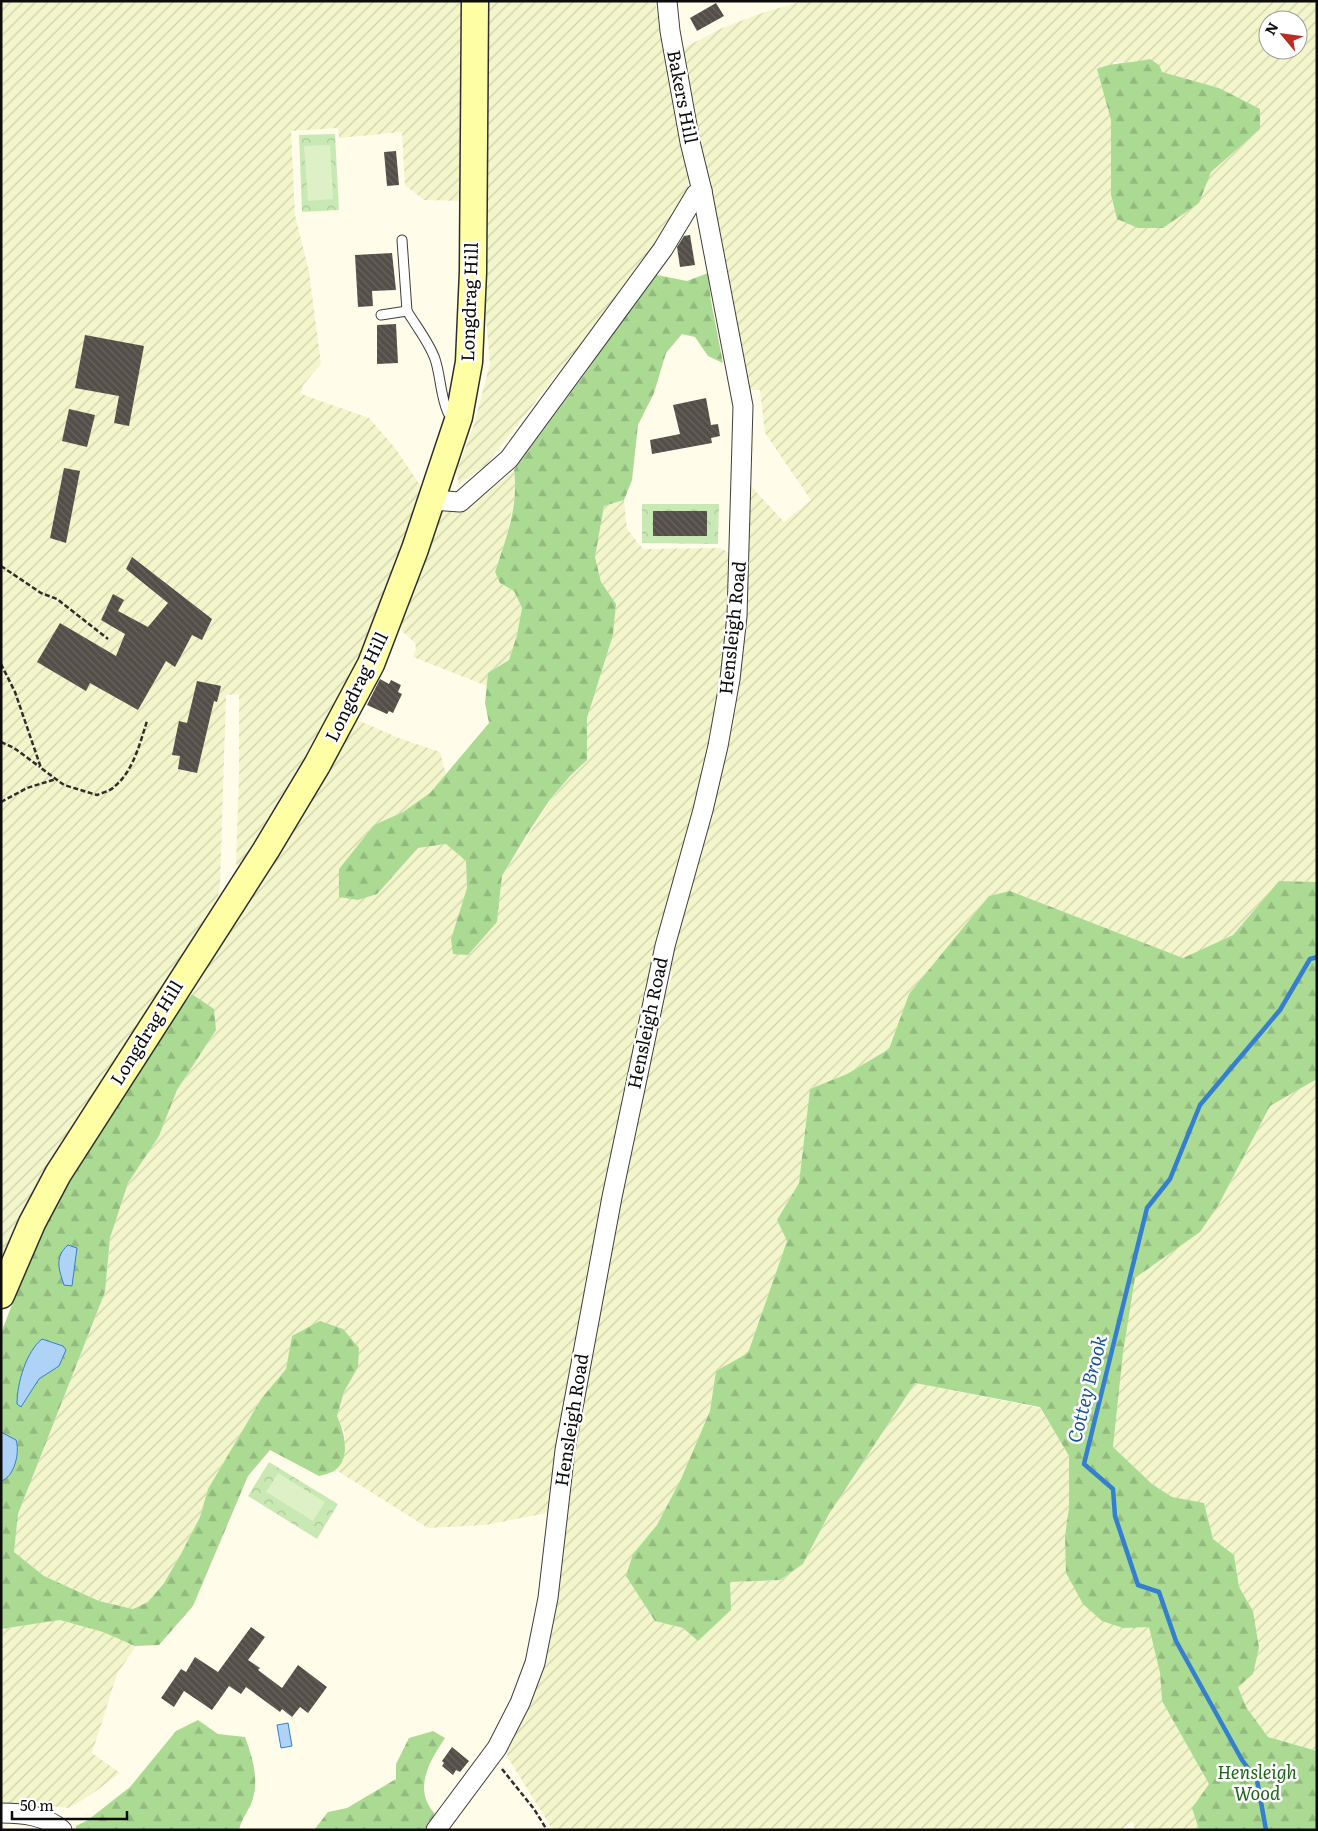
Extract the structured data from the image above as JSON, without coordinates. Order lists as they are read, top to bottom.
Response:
{
  "streets": {
    "main road": ["Longdrag Hill"],
    "street": ["Bakers Hill", "Hensleigh Road"]
  },
  "crossings": [
    ["Bakers Hill", "Hensleigh Road"]
  ],
  "water": ["Cottey Brook"],
  "parks": ["Hensleigh Wood"],
  "scale_bar": "50 m",
  "north": "top left"
}
